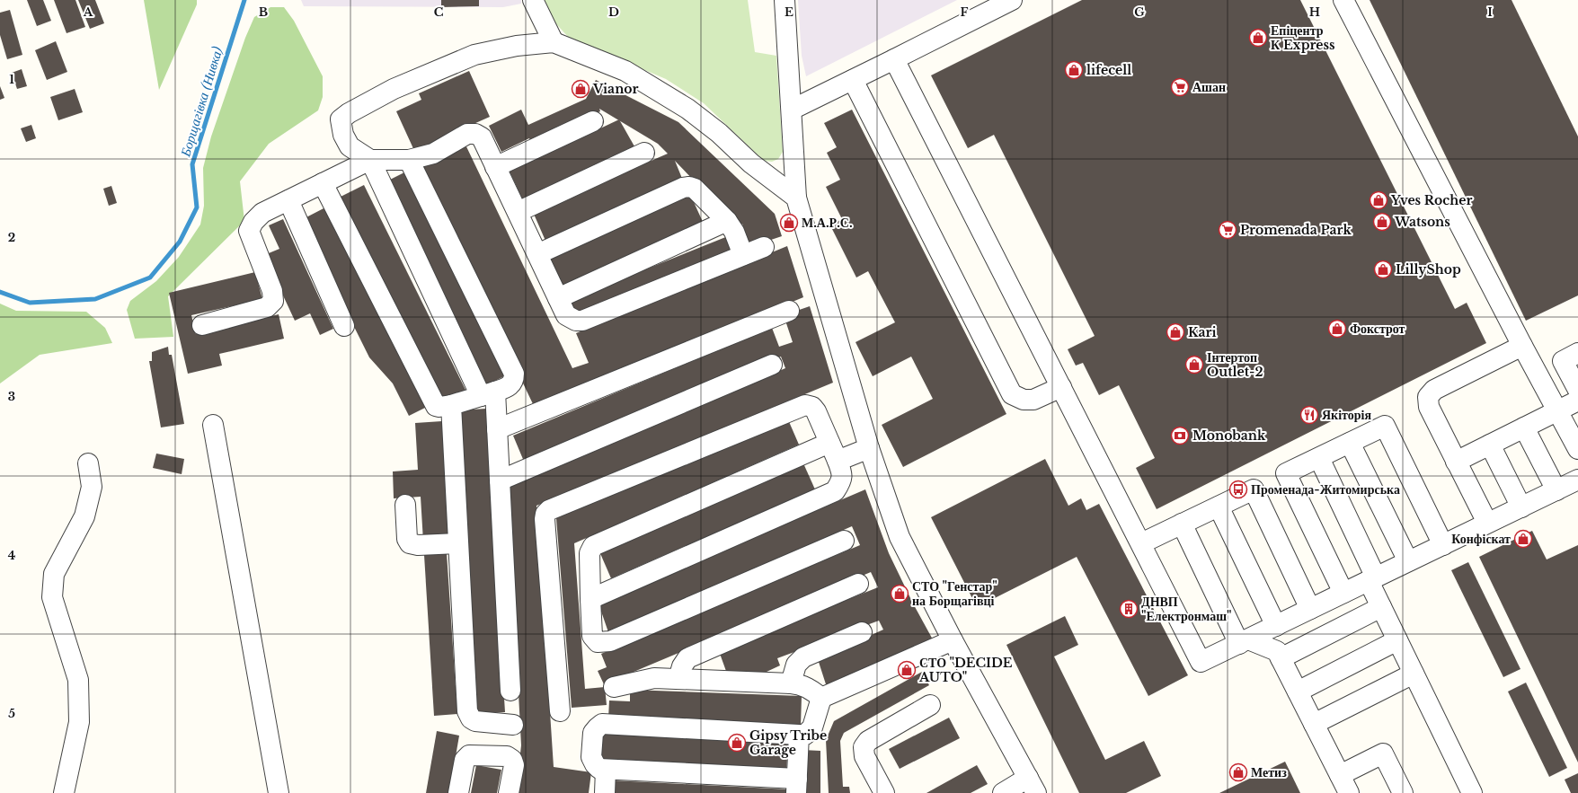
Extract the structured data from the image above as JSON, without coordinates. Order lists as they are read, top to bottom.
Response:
{
  "water": ["Борщагівка (Нивка)"],
  "places": {
    "shop": [
      "Епіцентр К Express",
      "lifecell",
      "Vianor",
      "Yves Rocher",
      "Watsons",
      "М.А.Р.С.",
      "LillyShop",
      "Фокстрот",
      "Kari",
      "Інтертоп Outlet-2",
      "Конфіскат",
      "СТО \"Генстар\" на Борщагівці",
      "СТО \"DECIDE AUTO\"",
      "Gipsy Tribe Garage",
      "Метиз"
    ],
    "supermarket": ["Ашан", "Promenada Park"],
    "restaurant": ["Якіторія"],
    "bank": ["Monobank"],
    "bus stop": ["Променада-Житомирська"],
    "building": ["ДНВП \"Електронмаш\""]
  },
  "grid": {
    "columns": [
      "A",
      "B",
      "C",
      "D",
      "E",
      "F",
      "G",
      "H",
      "I"
    ],
    "rows": [
      "1",
      "2",
      "3",
      "4",
      "5"
    ]
  }
}
